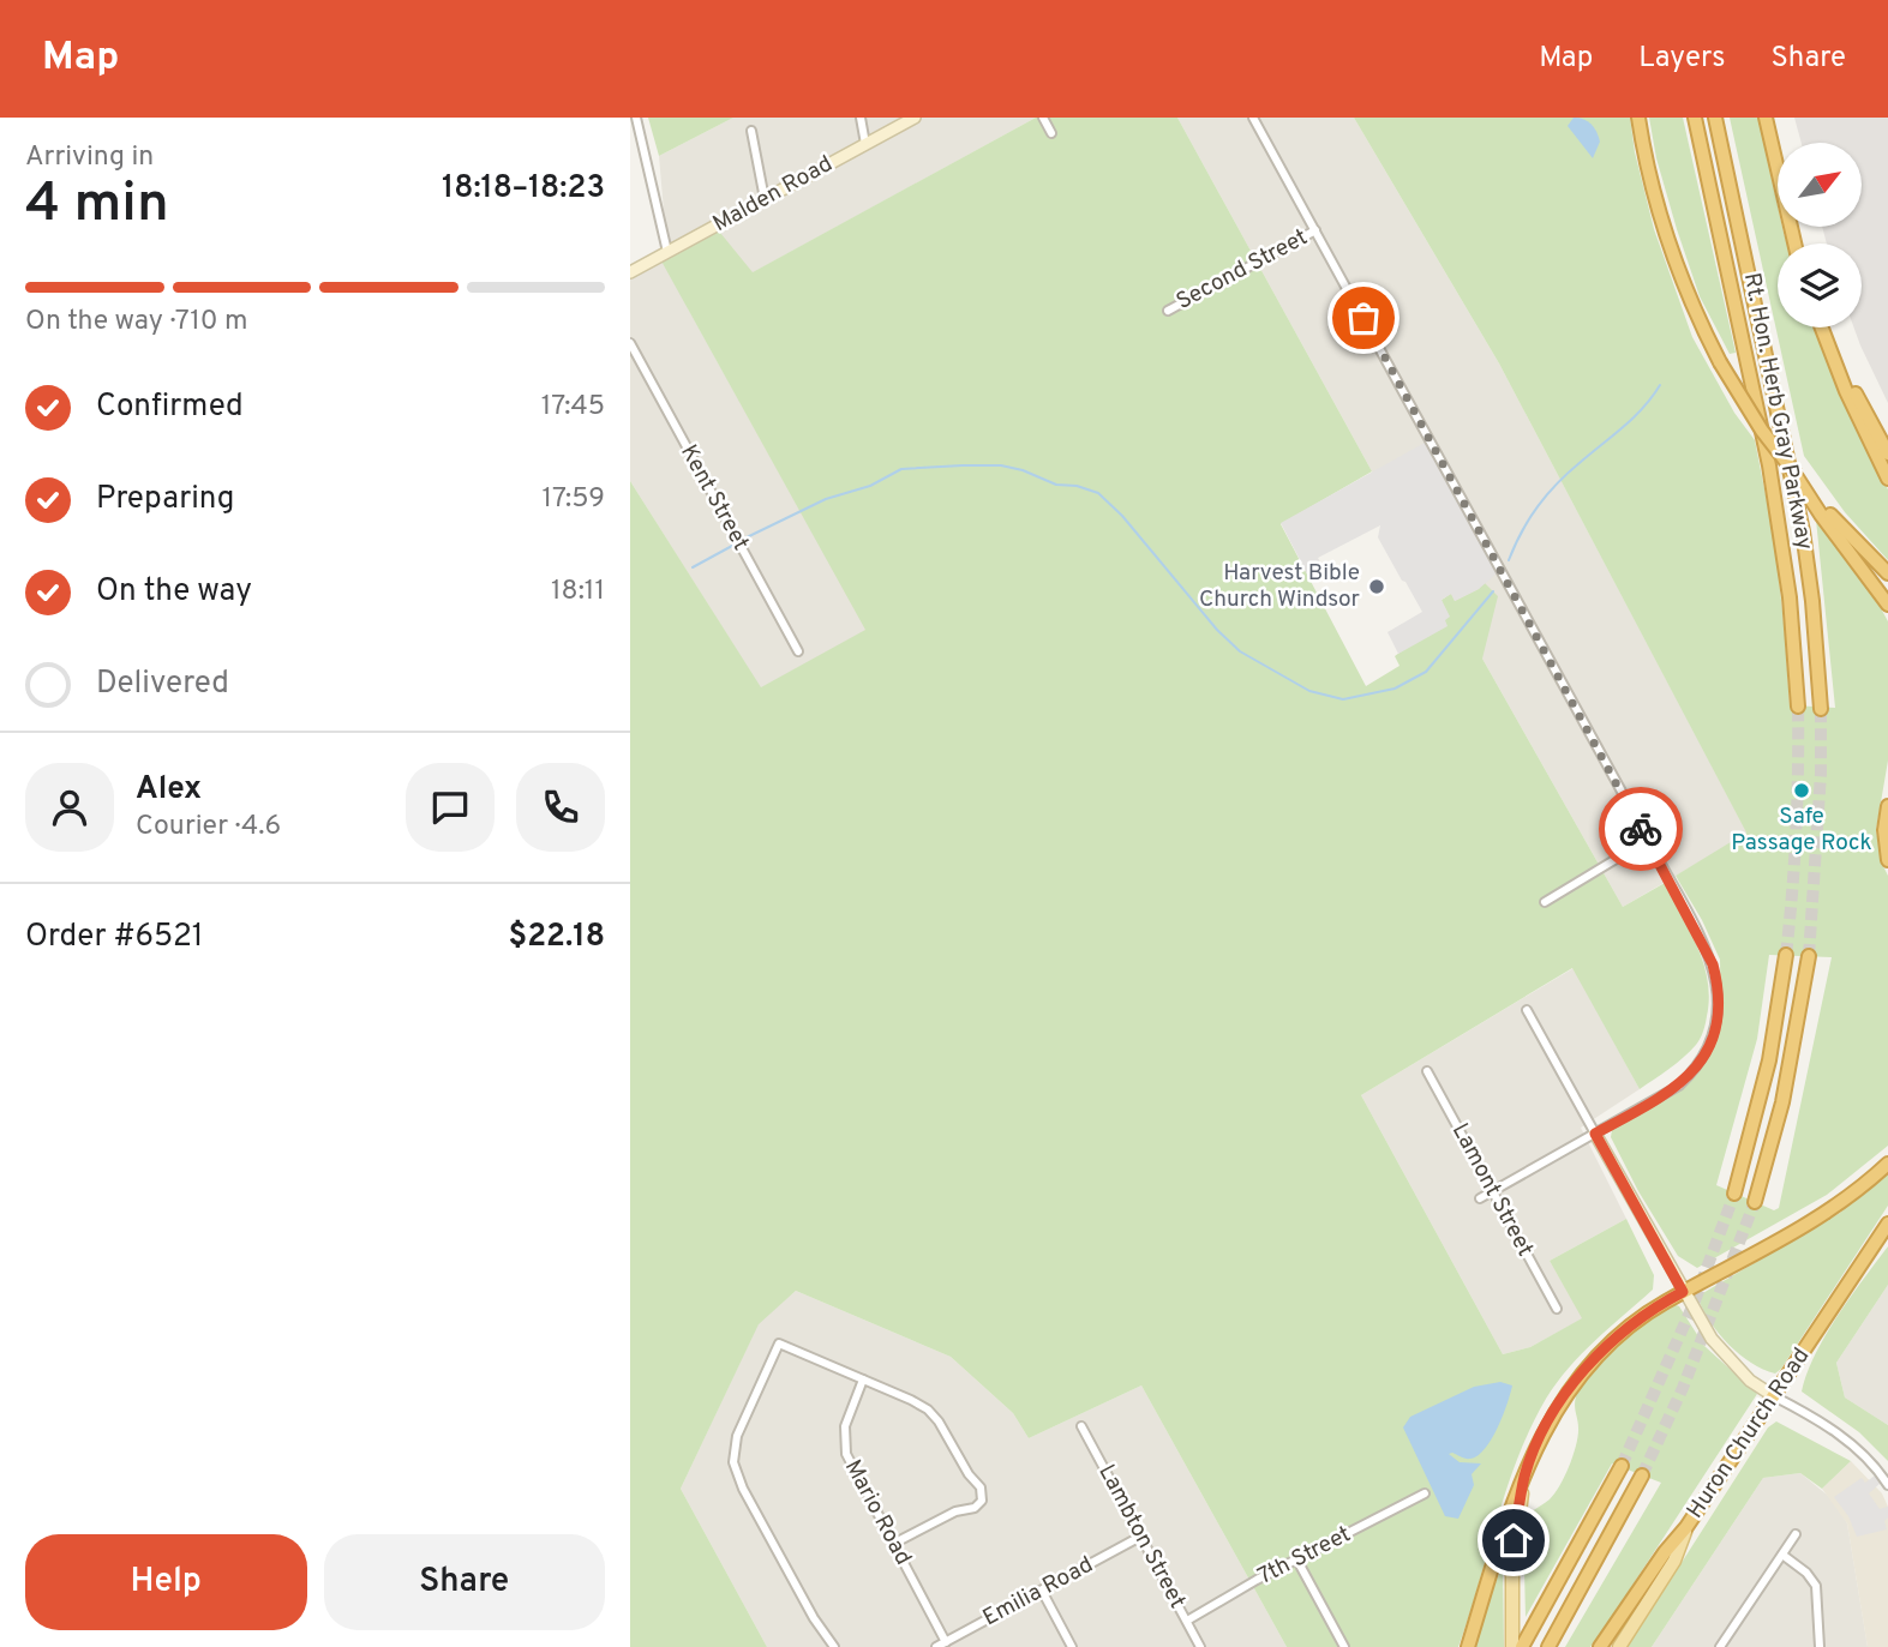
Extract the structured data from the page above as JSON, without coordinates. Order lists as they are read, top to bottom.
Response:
{
  "streets": {
    "highway": ["Rt. Hon. Herb Gray Parkway", "Huron Church Road"],
    "main road": ["Malden Road"],
    "street": [
      "Second Street",
      "Kent Street",
      "Lamont Street",
      "Mario Road",
      "Lambton Street",
      "7th Street",
      "Emilia Road"
    ]
  },
  "crossings": [
    ["Mario Road", "Emilia Road"],
    ["Lambton Street", "7th Street"],
    ["Lambton Street", "Emilia Road"]
  ],
  "places": ["Harvest Bible Church Windsor", "Safe Passage Rock"],
  "north": "top right",
  "page": {
    "header": "Map",
    "nav": ["Map", "Layers", "Share"],
    "heading": ["4 min", "Arriving in", "18:18–18:23"],
    "panel": [
      "Alex",
      "Courier · 4.6",
      "Order #6521",
      "$22.18"
    ],
    "bar": "On the way · 710 m",
    "list": [
      ["Confirmed", "17:45"],
      ["Preparing", "17:59"],
      ["On the way", "18:11"],
      "Delivered"
    ],
    "buttons": ["Help", "Share"]
  }
}
